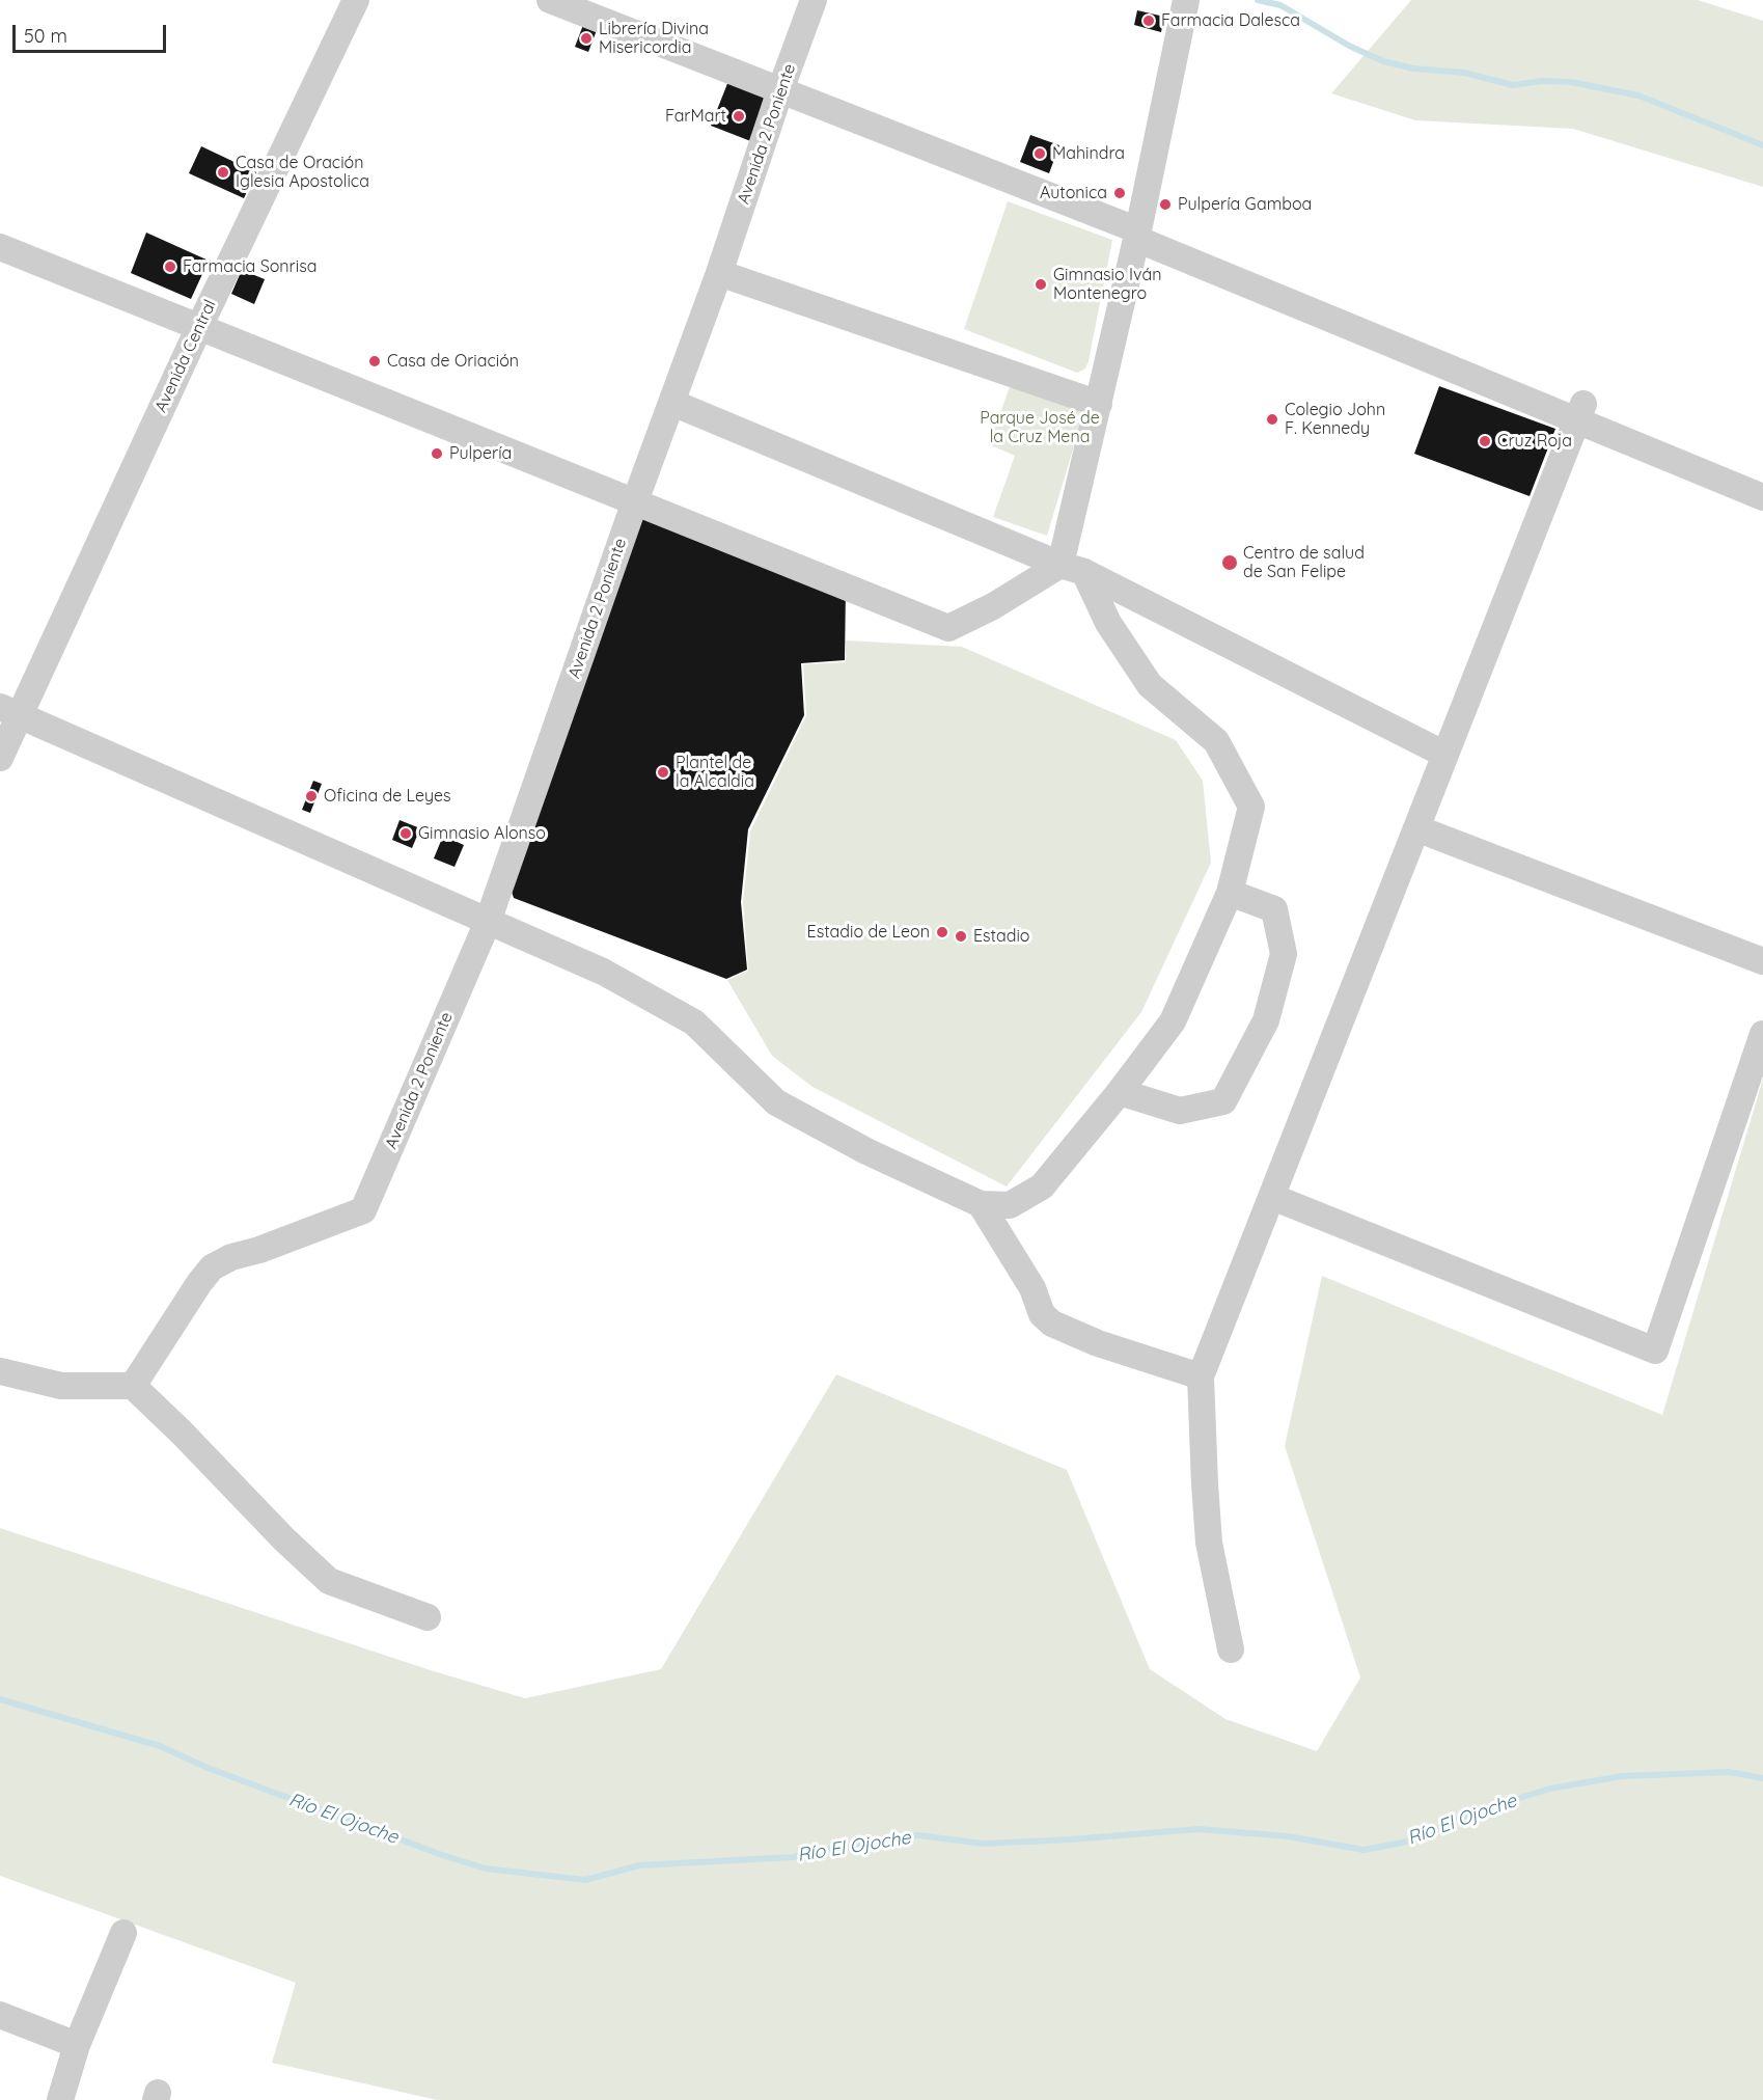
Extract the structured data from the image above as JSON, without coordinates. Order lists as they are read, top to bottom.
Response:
{
  "streets": {
    "street": ["Avenida 2 Poniente", "Avenida Central"]
  },
  "water": ["Río El Ojoche"],
  "parks": ["Parque José de la Cruz Mena"],
  "places": [
    "Farmacia Dalesca",
    "Librería Divina Misericordia",
    "FarMart",
    "Mahindra",
    "Casa de Oración Iglesia Apostolica",
    "Autonica",
    "Pulpería Gamboa",
    "Farmacia Sonrisa",
    "Gimnasio Iván Montenegro",
    "Casa de Oriación",
    "Colegio John F. Kennedy",
    "Cruz Roja",
    "Pulpería",
    "Centro de salud de San Felipe",
    "Plantel de la Alcaldia",
    "Oficina de Leyes",
    "Gimnasio Alonso",
    "Estadio de Leon",
    "Estadio"
  ],
  "scale_bar": "50 m"
}
